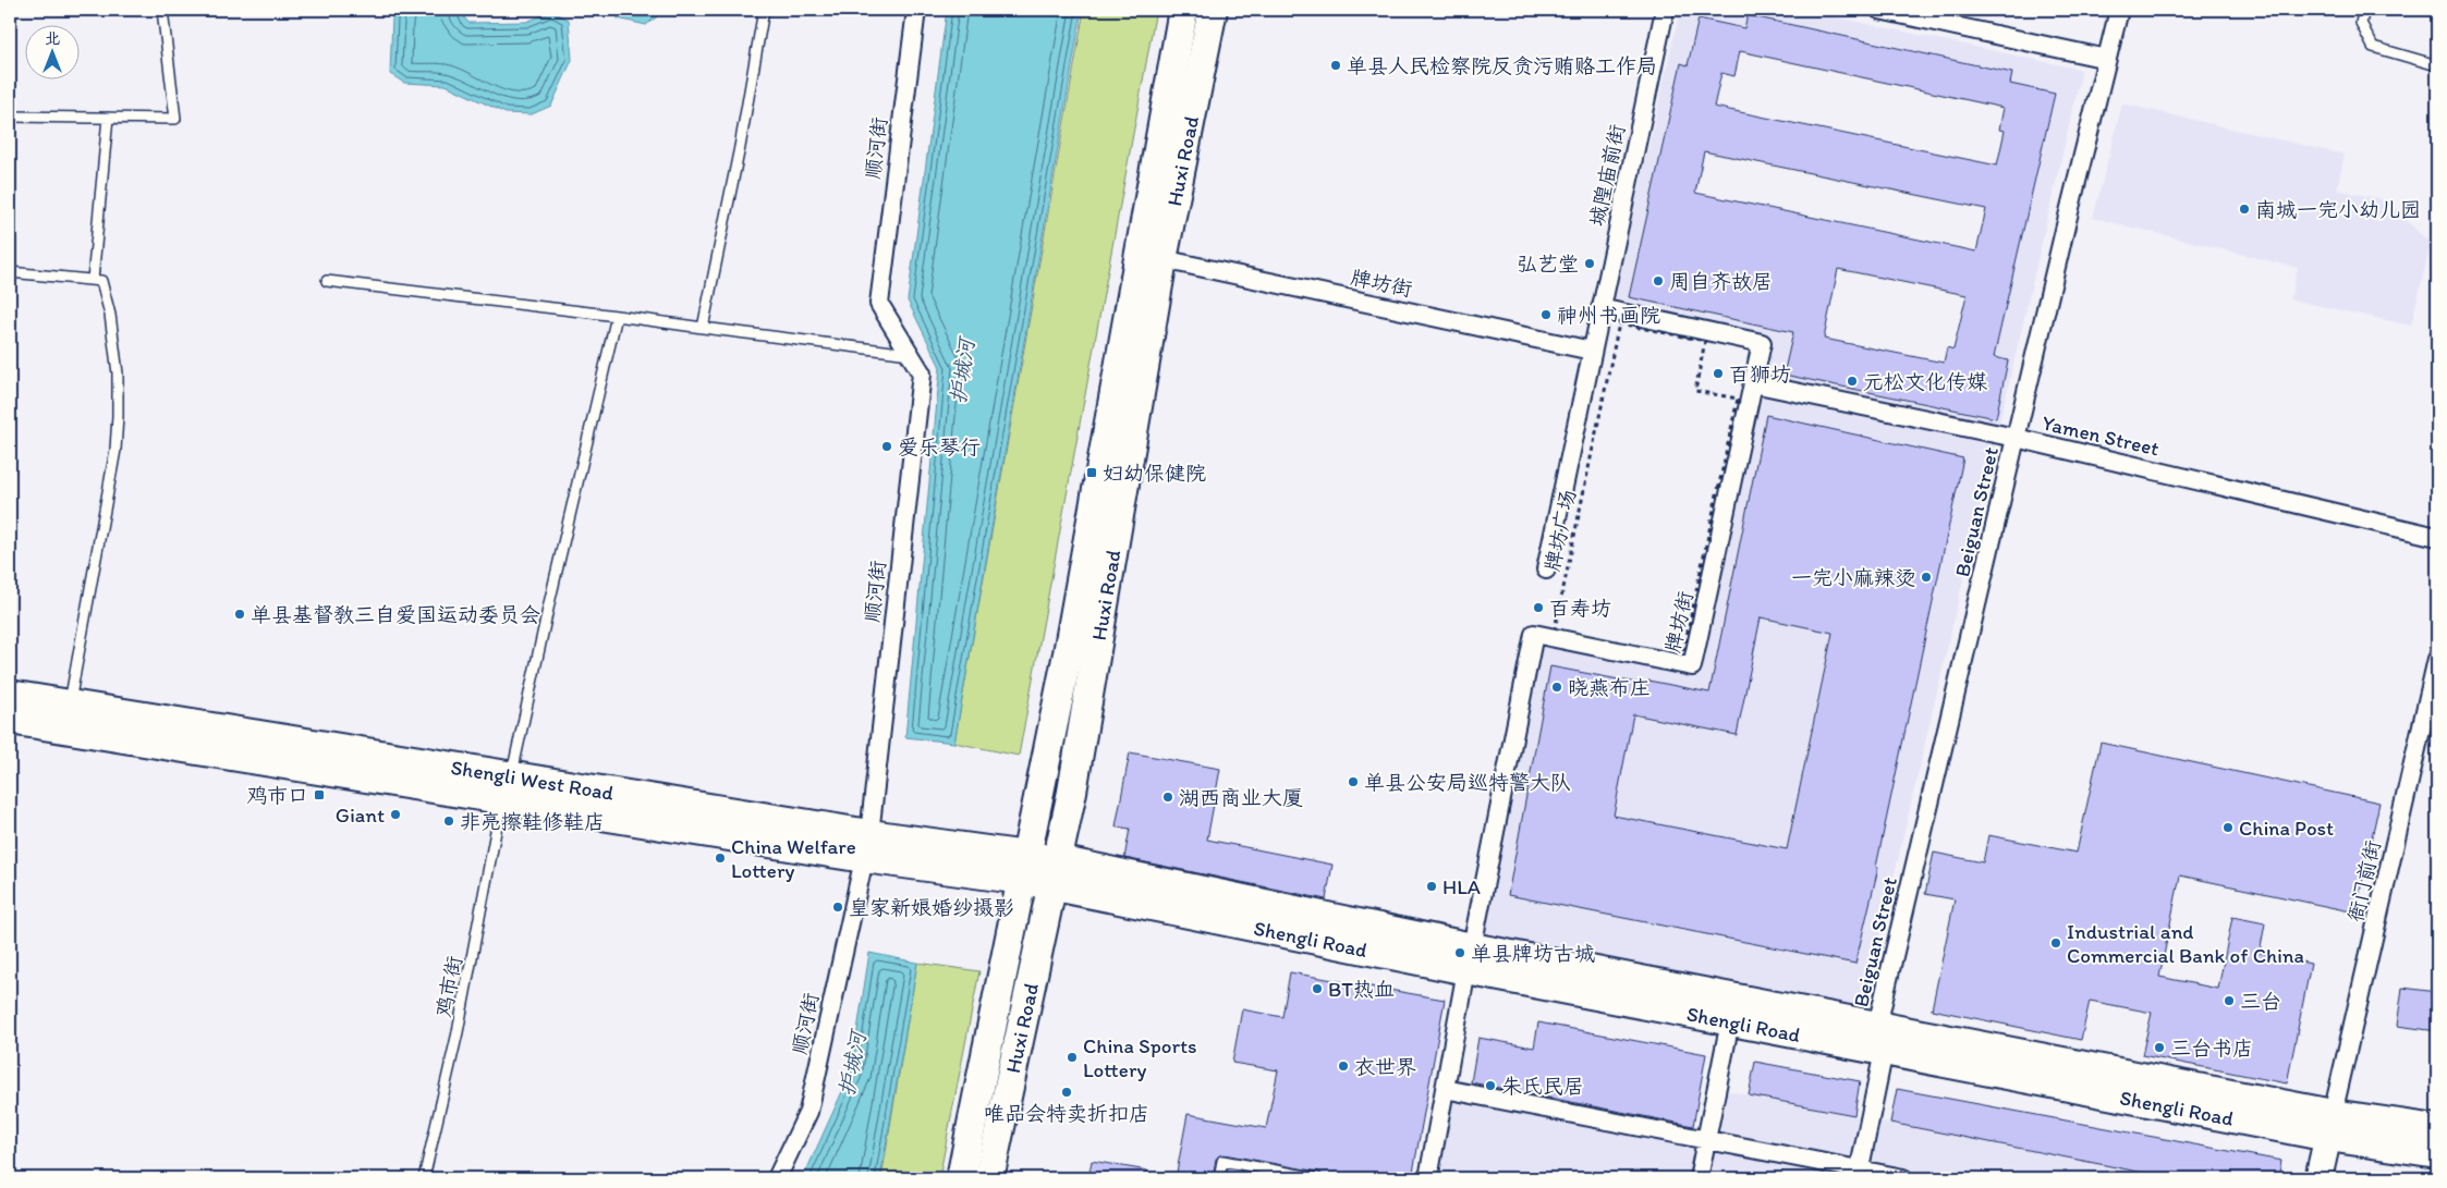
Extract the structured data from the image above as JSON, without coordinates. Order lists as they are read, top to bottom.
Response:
{
  "streets": {
    "main road": ["Huxi Road", "Shengli West Road", "Shengli Road"],
    "street": [
      "顺河街",
      "城隍庙前街",
      "牌坊街",
      "Yamen Street",
      "Beiguan Street",
      "衙门前街"
    ],
    "lane": ["鸡市街"],
    "path": ["牌坊广场"]
  },
  "crossings": [
    ["顺河街", "Shengli West Road"],
    ["Huxi Road", "牌坊街"],
    ["Huxi Road", "Shengli West Road"],
    ["Huxi Road", "Shengli Road"],
    ["城隍庙前街", "牌坊街"],
    ["牌坊街", "Yamen Street"],
    ["牌坊街", "Shengli Road"],
    ["Yamen Street", "Beiguan Street"],
    ["Beiguan Street", "Shengli Road"],
    ["Shengli West Road", "Shengli Road"],
    ["Shengli West Road", "鸡市街"],
    ["衙门前街", "Shengli Road"]
  ],
  "water": ["护城河"],
  "places": {
    "other": [
      "单县人民检察院反贪污贿赂工作局",
      "南城一完小幼儿园",
      "弘艺堂",
      "周自齐故居",
      "神州书画院",
      "百狮坊",
      "元松文化传媒",
      "爱乐琴行",
      "一完小麻辣烫",
      "百寿坊",
      "单县基督教三自爱国运动委员会",
      "晓燕布庄",
      "单县公安局巡特警大队",
      "湖西商业大厦",
      "Giant",
      "非亮擦鞋修鞋店",
      "China Post",
      "China Welfare Lottery",
      "HLA",
      "皇家新娘婚纱摄影",
      "Industrial and Commercial Bank of China",
      "单县牌坊古城",
      "BT热血",
      "三台",
      "三台书店",
      "China Sports Lottery",
      "衣世界",
      "朱氏民居",
      "唯品会特卖折扣店"
    ],
    "transit": ["妇幼保健院", "鸡市口"]
  },
  "north": "top"
}
